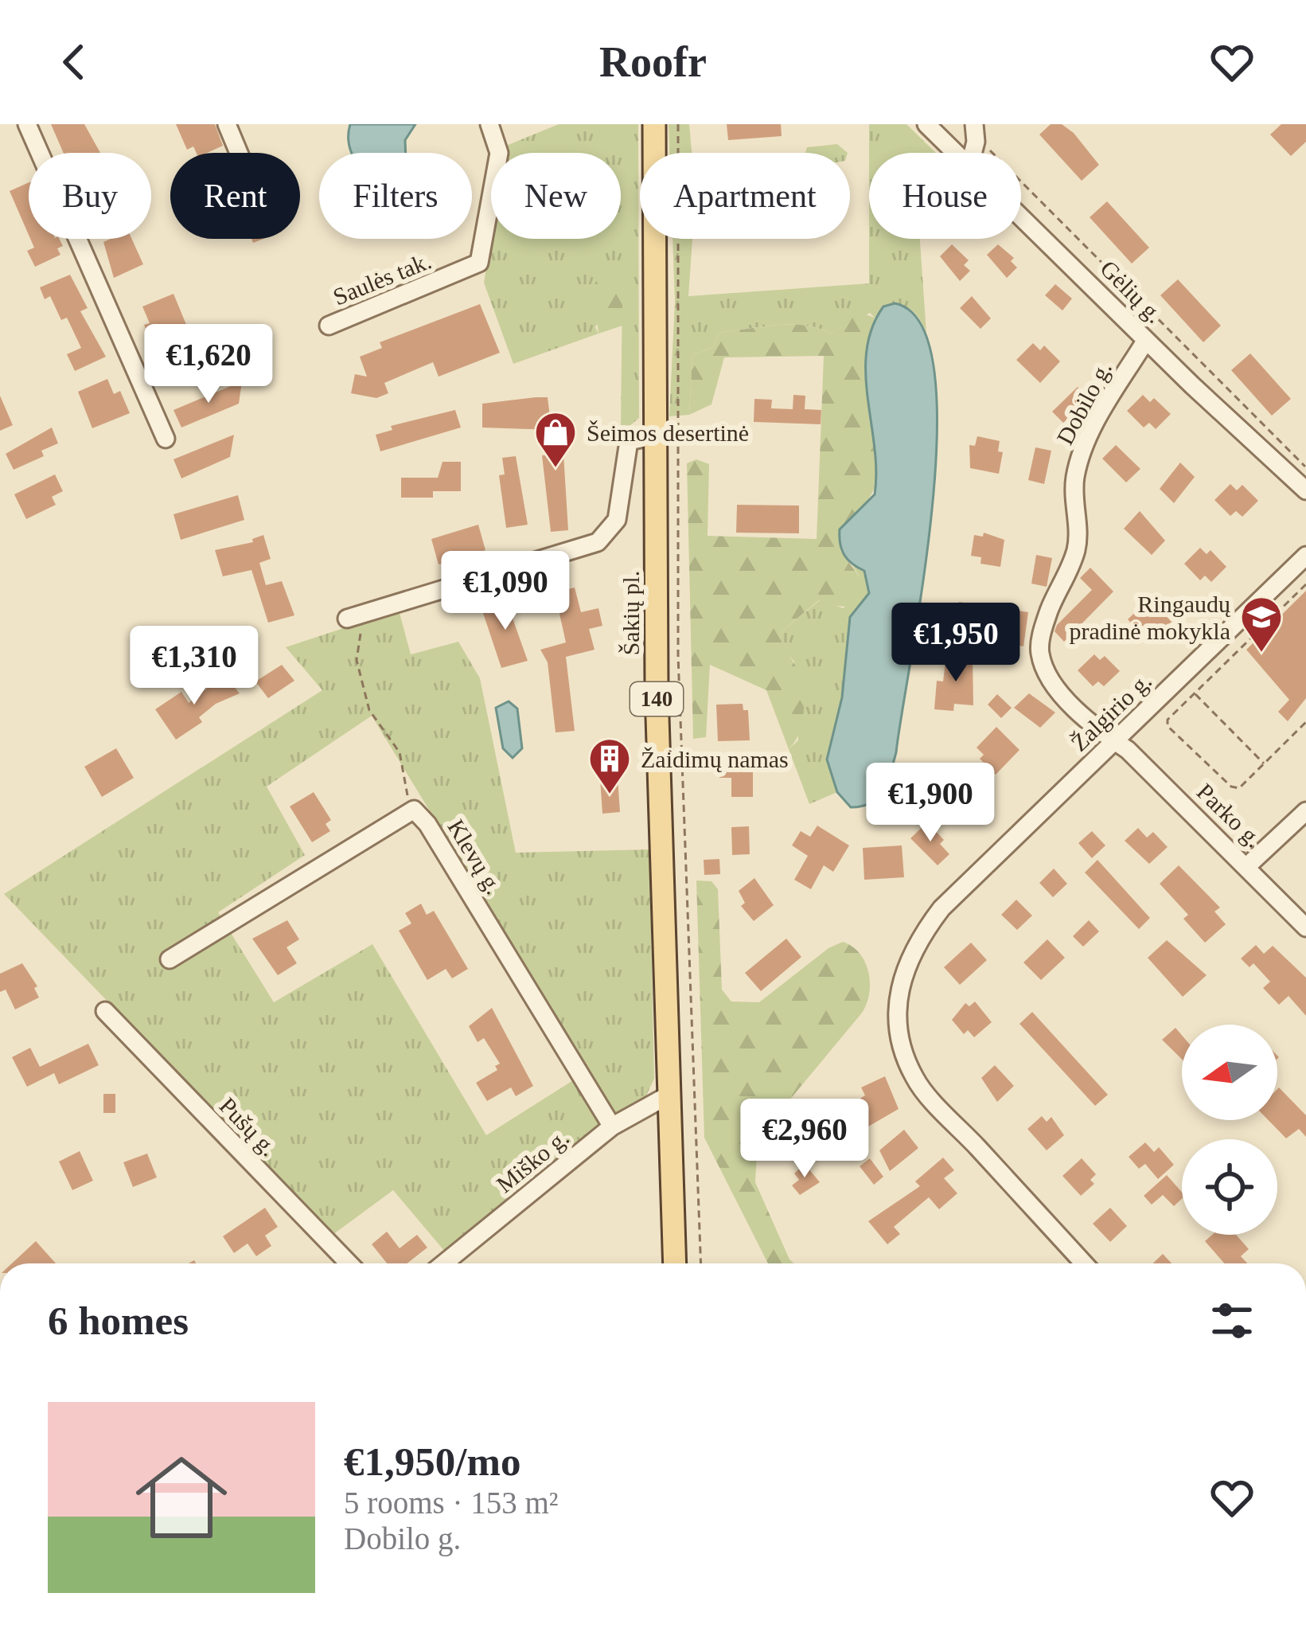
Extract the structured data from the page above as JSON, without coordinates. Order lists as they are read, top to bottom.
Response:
{
  "streets": {
    "main road": ["Šakių pl.", "140"],
    "street": [
      "Saulės tak.",
      "Gėlių g.",
      "Dobilo g.",
      "Žalgirio g.",
      "Parko g.",
      "Klevų g.",
      "Pušų g.",
      "Miško g."
    ]
  },
  "crossings": [
    ["Gėlių g.", "Dobilo g."],
    ["Dobilo g.", "Žalgirio g."],
    ["Dobilo g.", "Parko g."],
    ["Šakių pl.", "Miško g."],
    ["Žalgirio g.", "Parko g."],
    ["Klevų g.", "Miško g."]
  ],
  "places": {
    "shop": ["Šeimos desertinė"],
    "school or university": ["Ringaudų pradinė mokykla"],
    "building": ["Žaidimų namas"]
  },
  "north": "left",
  "page": {
    "header": "Roofr",
    "chip": [
      "Buy",
      "Rent",
      "Filters",
      "New",
      "Apartment",
      "House"
    ],
    "price": [
      "€1,620",
      "€1,090",
      "€1,950",
      "€1,310",
      "€1,900",
      "€2,960"
    ],
    "heading": "6 homes",
    "list": [
      {
        "name": "€1,950/mo",
        "note": "5 rooms · 153 m² · Dobilo g."
      }
    ]
  }
}
